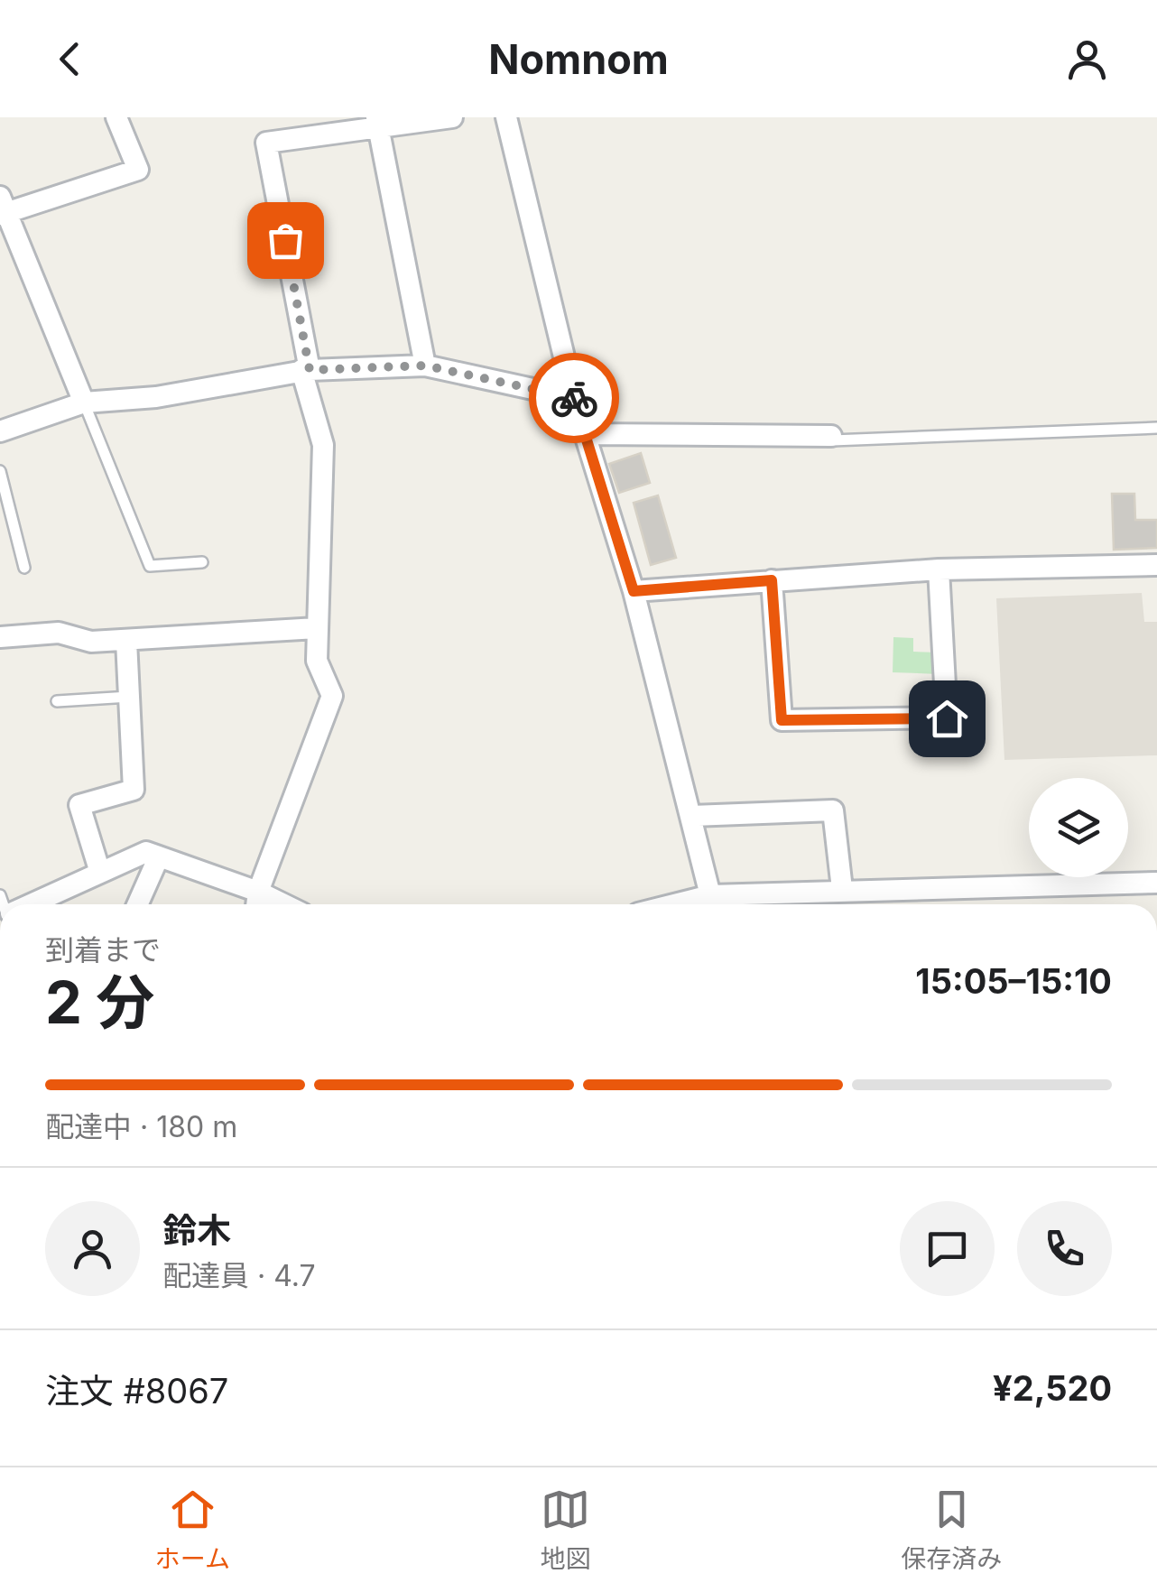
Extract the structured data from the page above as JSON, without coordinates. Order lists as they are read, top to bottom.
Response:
{
  "page": {
    "header": "Nomnom",
    "heading": ["2 分", "到着まで", "15:05–15:10"],
    "panel": [
      "鈴木",
      "配達員 · 4.7",
      "注文 #8067",
      "¥2,520"
    ],
    "bar": "配達中 · 180 m",
    "tabs": ["ホーム", "地図", "保存済み"]
  }
}
